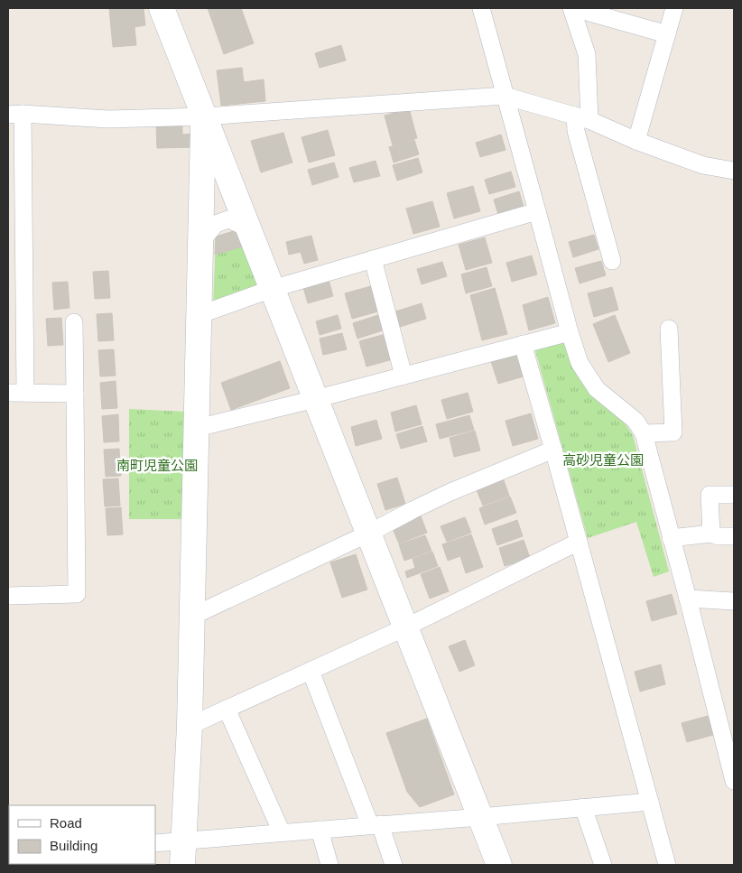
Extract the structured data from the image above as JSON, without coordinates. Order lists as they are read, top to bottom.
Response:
{
  "parks": ["高砂児童公園", "南町児童公園"],
  "legend": ["Road", "Building"]
}
